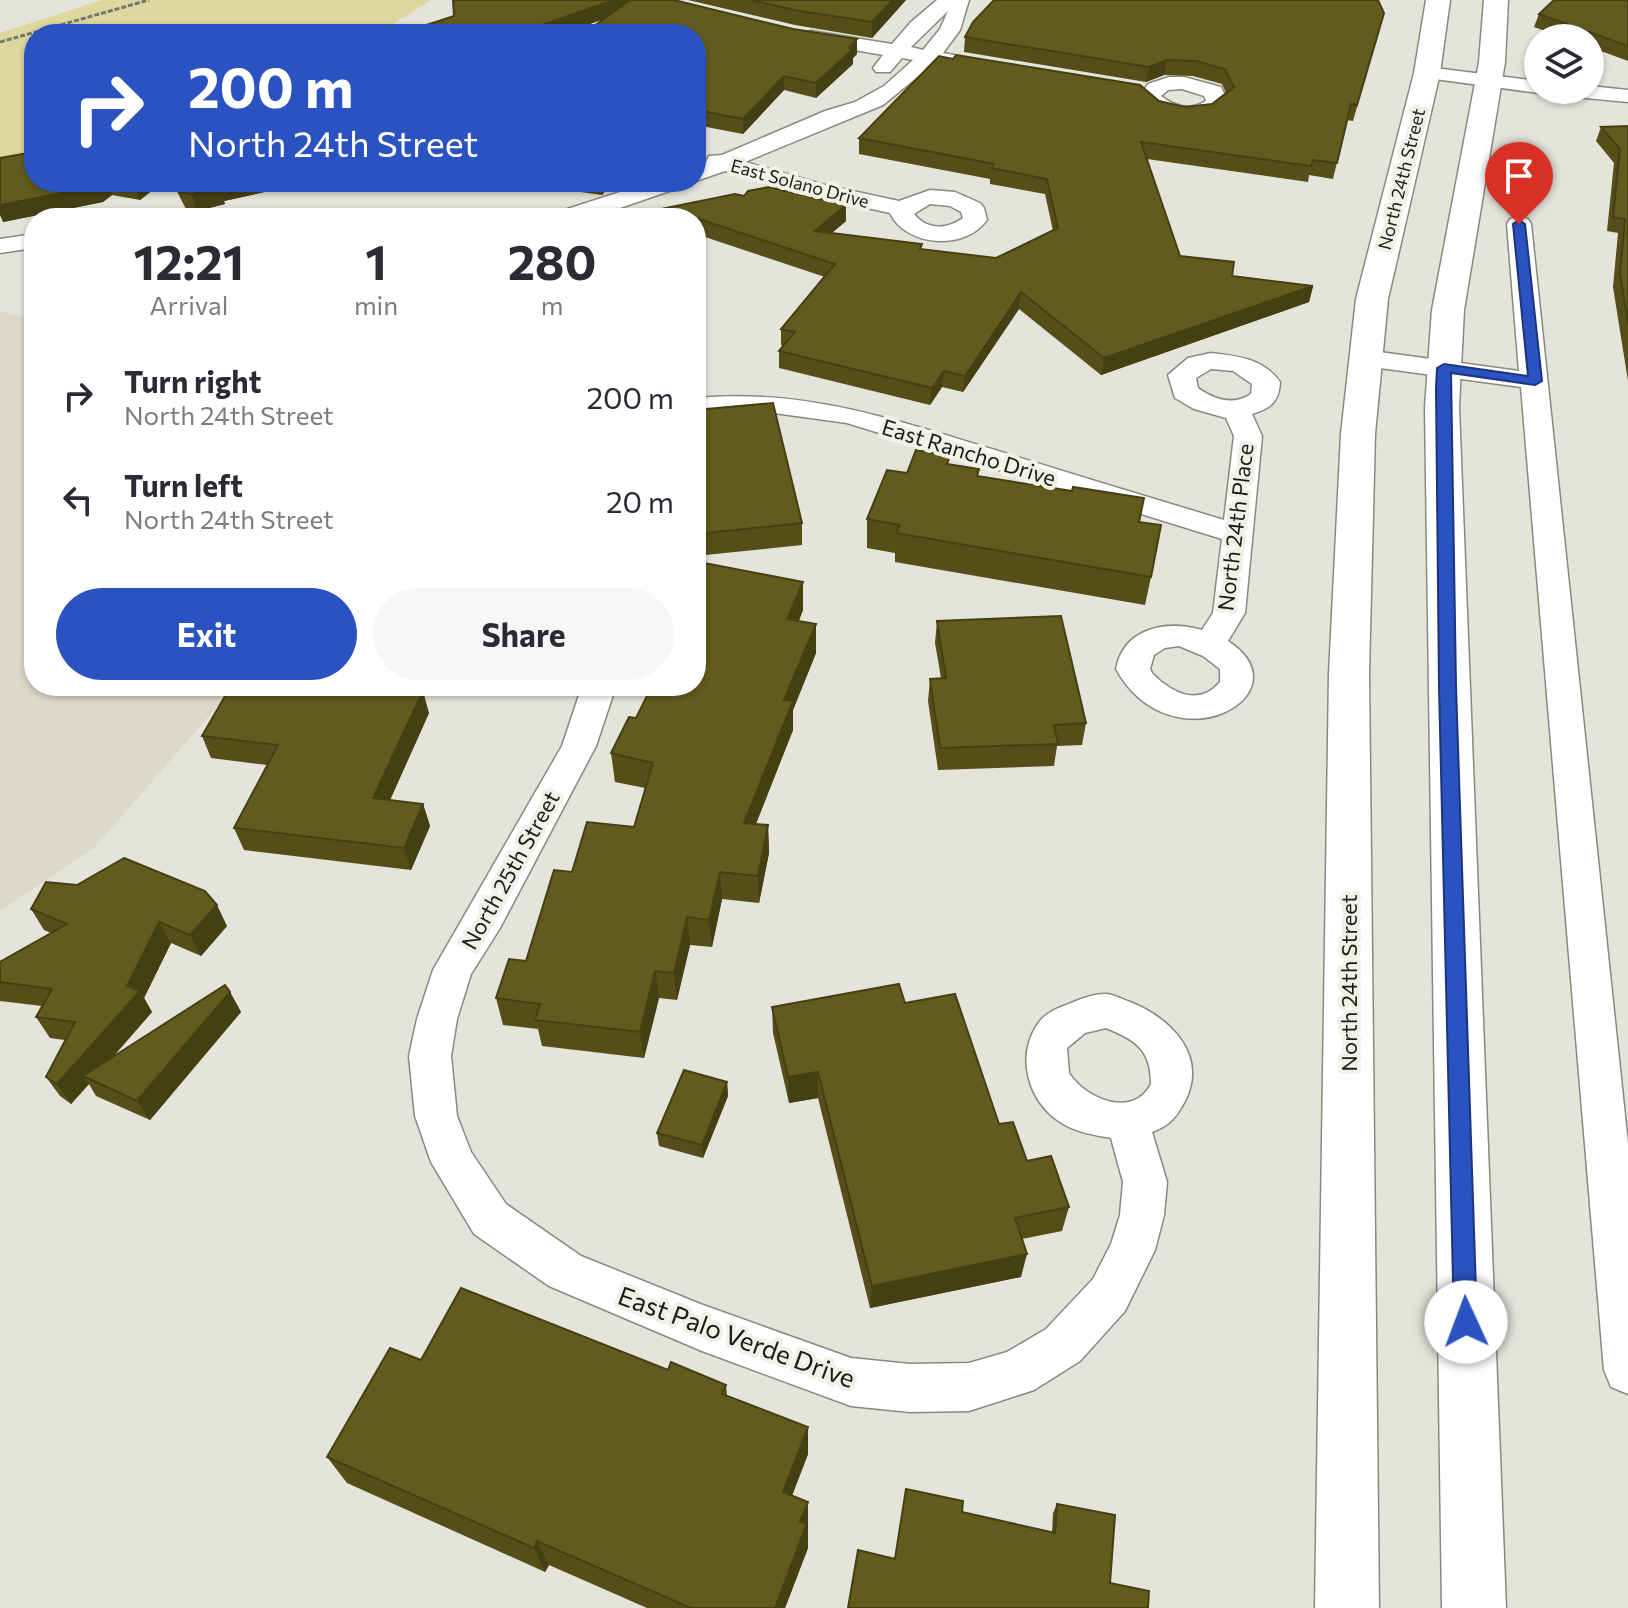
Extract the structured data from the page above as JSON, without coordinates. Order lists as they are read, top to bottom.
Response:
{
  "streets": {
    "main road": ["North 24th Street"],
    "street": [
      "East Solano Drive",
      "East Rancho Drive",
      "North 24th Place",
      "North 25th Street",
      "East Palo Verde Drive"
    ]
  },
  "crossings": [
    ["East Rancho Drive", "North 24th Place"],
    ["North 25th Street", "East Palo Verde Drive"]
  ],
  "page": {
    "turn": ["200 m", "North 24th Street"],
    "eta": [
      "12:21",
      "Arrival",
      "1",
      "min",
      "280",
      "m"
    ],
    "list": [
      {
        "name": "Turn right",
        "note": "North 24th Street",
        "value": "200 m"
      },
      {
        "name": "Turn left",
        "note": "North 24th Street",
        "value": "20 m"
      }
    ],
    "buttons": ["Exit", "Share"]
  }
}
